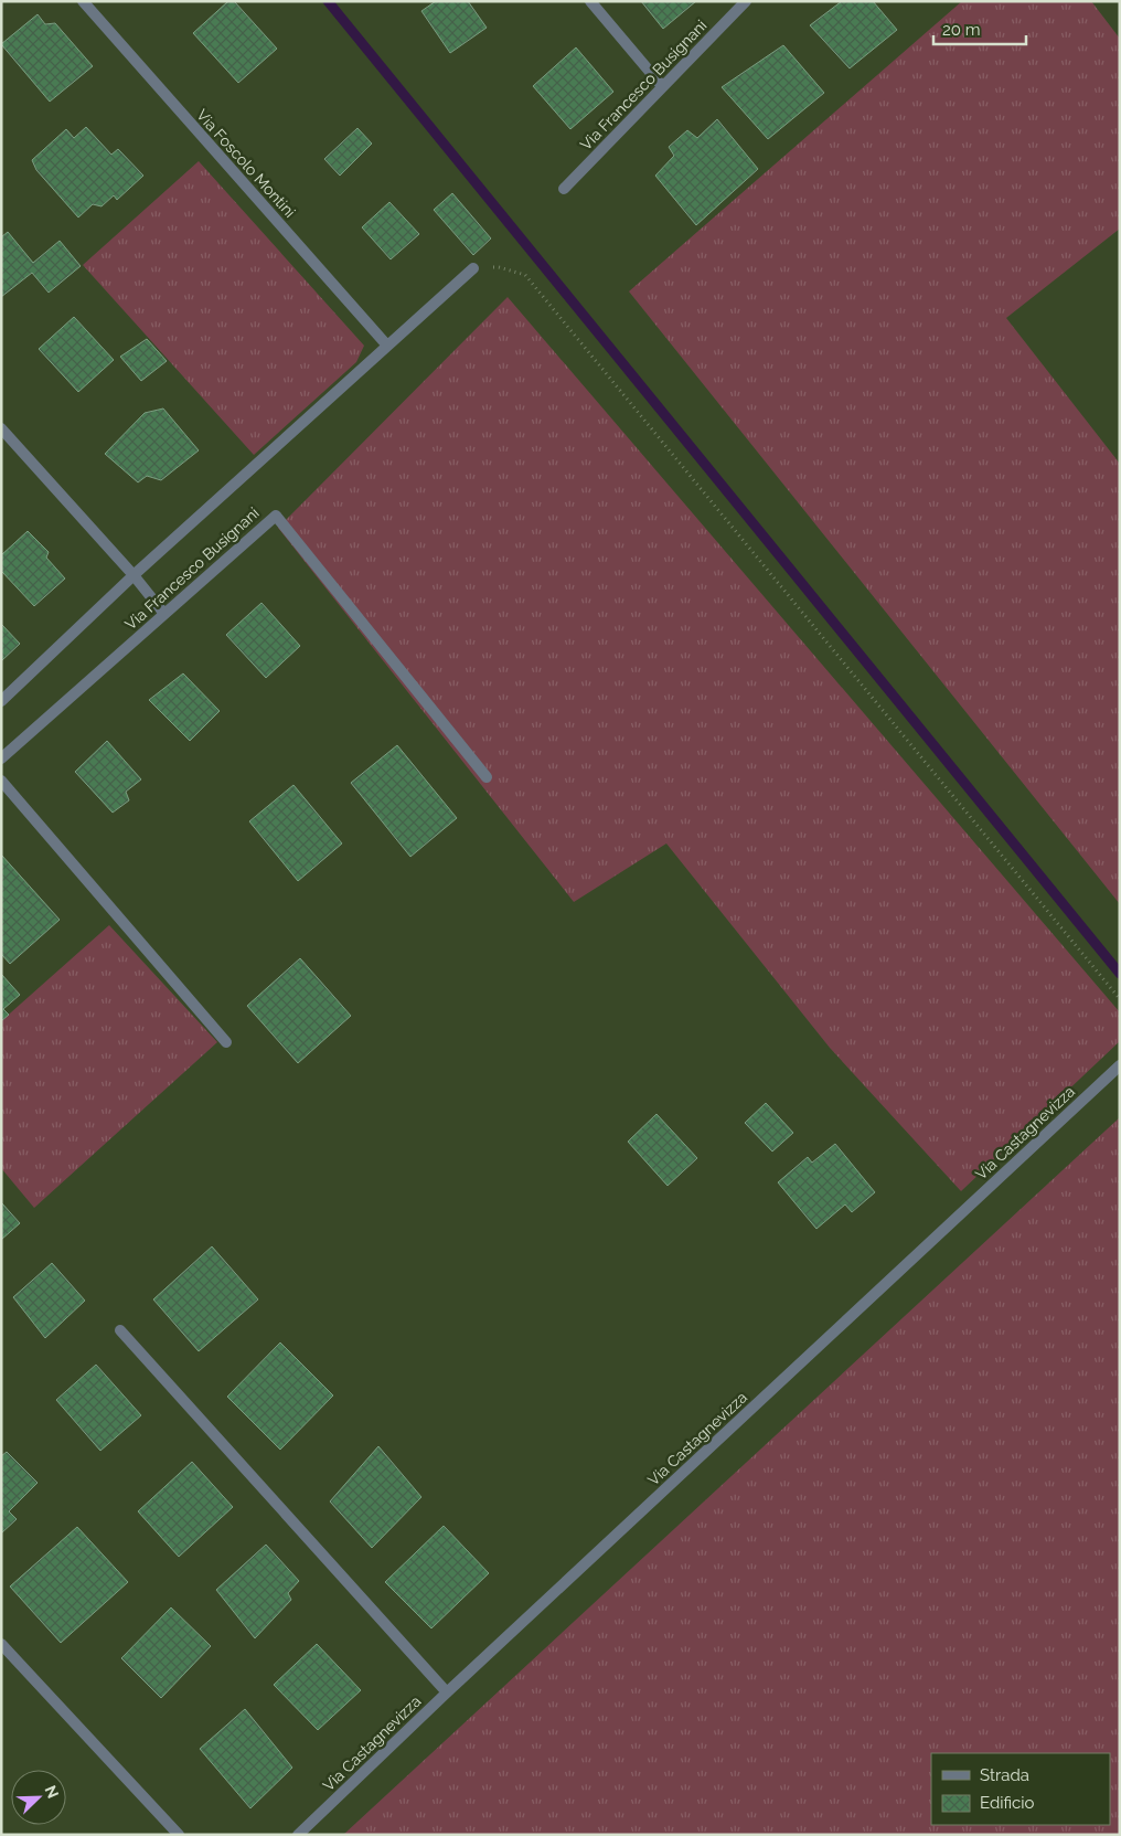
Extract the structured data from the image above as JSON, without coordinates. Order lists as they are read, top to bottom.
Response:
{
  "streets": {
    "street": ["Via Francesco Busignani", "Via Foscolo Montini", "Via Castagnevizza"]
  },
  "legend": ["Strada", "Edificio"],
  "scale_bar": "20 m",
  "north": "top right"
}
